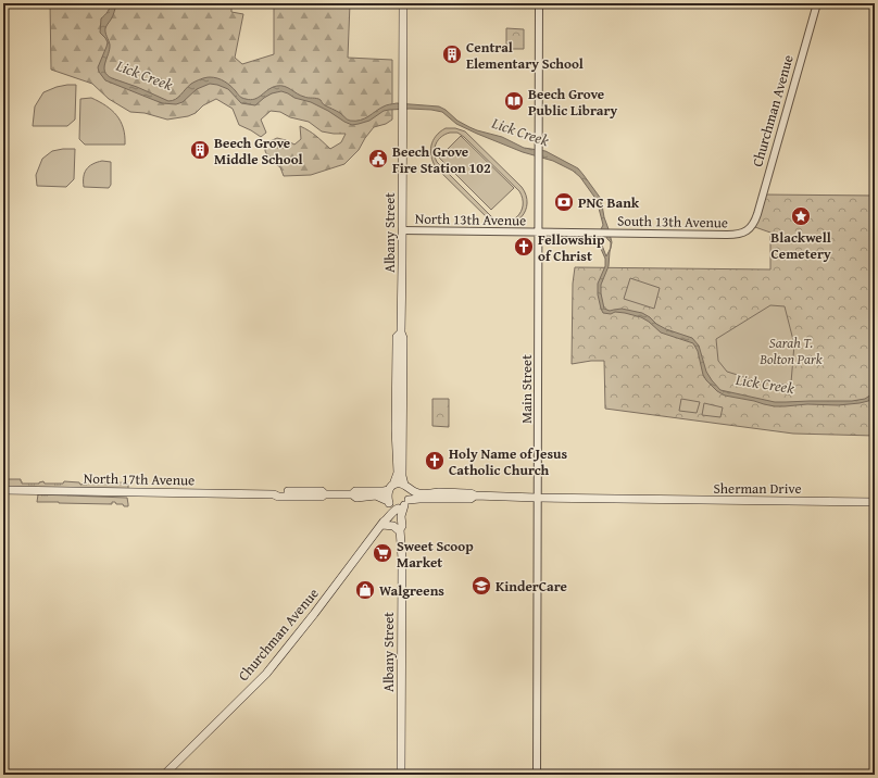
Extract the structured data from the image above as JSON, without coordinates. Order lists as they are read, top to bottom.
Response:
{
  "streets": {
    "main road": [
      "Churchman Avenue",
      "Albany Street",
      "North 17th Avenue",
      "Sherman Drive"
    ],
    "street": ["North 13th Avenue", "South 13th Avenue", "Main Street"]
  },
  "crossings": [
    ["Churchman Avenue", "South 13th Avenue"],
    ["Churchman Avenue", "Albany Street"],
    ["Churchman Avenue", "North 17th Avenue"],
    ["North 13th Avenue", "South 13th Avenue"],
    ["North 13th Avenue", "Albany Street"],
    ["North 13th Avenue", "Main Street"],
    ["South 13th Avenue", "Main Street"],
    ["Albany Street", "North 17th Avenue"],
    ["Main Street", "North 17th Avenue"],
    ["Main Street", "Sherman Drive"],
    ["North 17th Avenue", "Sherman Drive"]
  ],
  "water": ["Lick Creek"],
  "parks": ["Sarah T. Bolton Park"],
  "places": {
    "building": ["Central Elementary School", "Beech Grove Middle School"],
    "library": ["Beech Grove Public Library"],
    "public building": ["Beech Grove Fire Station 102"],
    "bank": ["PNC Bank"],
    "place": ["Blackwell Cemetery"],
    "church": ["Fellowship of Christ", "Holy Name of Jesus Catholic Church"],
    "supermarket": ["Sweet Scoop Market"],
    "school or university": ["KinderCare"],
    "shop": ["Walgreens"]
  }
}
